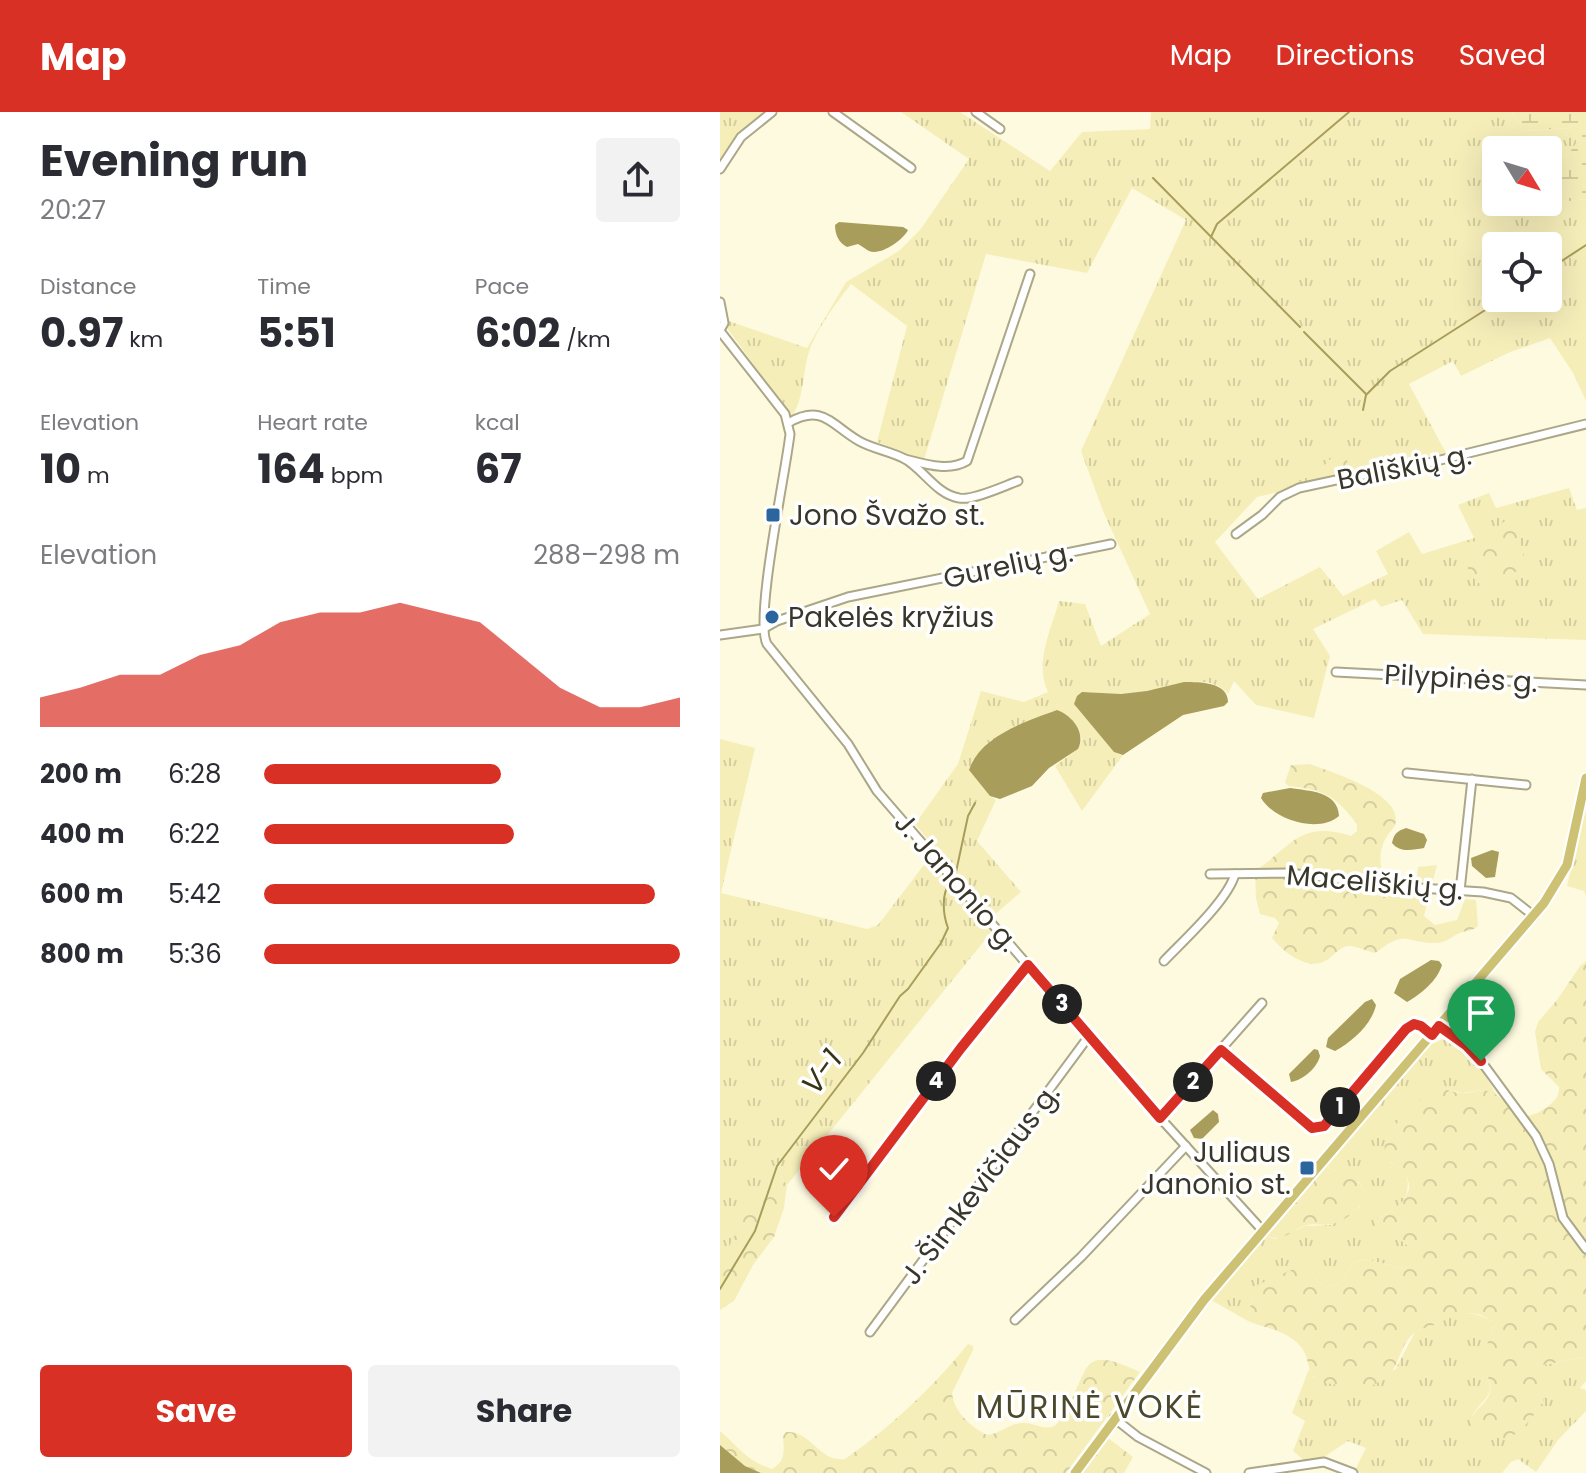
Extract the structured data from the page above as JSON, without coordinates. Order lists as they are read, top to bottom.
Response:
{
  "streets": {
    "street": [
      "Bališkių g.",
      "Gurelių g.",
      "Pilypinės g.",
      "J. Janonio g.",
      "Maceliškių g.",
      "J. Šimkevičiaus g."
    ]
  },
  "crossings": [
    ["Gurelių g.", "J. Janonio g."],
    ["J. Janonio g.", "J. Šimkevičiaus g."]
  ],
  "districts": ["MŪRINĖ VOKĖ"],
  "water": ["V-1"],
  "places": {
    "transit": ["Jono Švažo st.", "Juliaus Janonio st."],
    "other": ["Pakelės kryžius"]
  },
  "north": "bottom right",
  "page": {
    "header": "Map",
    "nav": ["Map", "Directions", "Saved"],
    "heading": ["Evening run", "20:27"],
    "stats": [
      ["Distance", "0.97 km"],
      ["Time", "5:51"],
      ["Pace", "6:02 /km"],
      ["Elevation", "10 m"],
      ["Heart rate", "164 bpm"],
      ["kcal", "67"]
    ],
    "chart": ["Elevation", "288–298 m"],
    "list": [
      {
        "name": "200 m",
        "note": "6:28"
      },
      {
        "name": "400 m",
        "note": "6:22"
      },
      {
        "name": "600 m",
        "note": "5:42"
      },
      {
        "name": "800 m",
        "note": "5:36"
      }
    ],
    "pins": [
      "3",
      "4",
      "2",
      "1"
    ],
    "buttons": ["Save", "Share"]
  }
}
